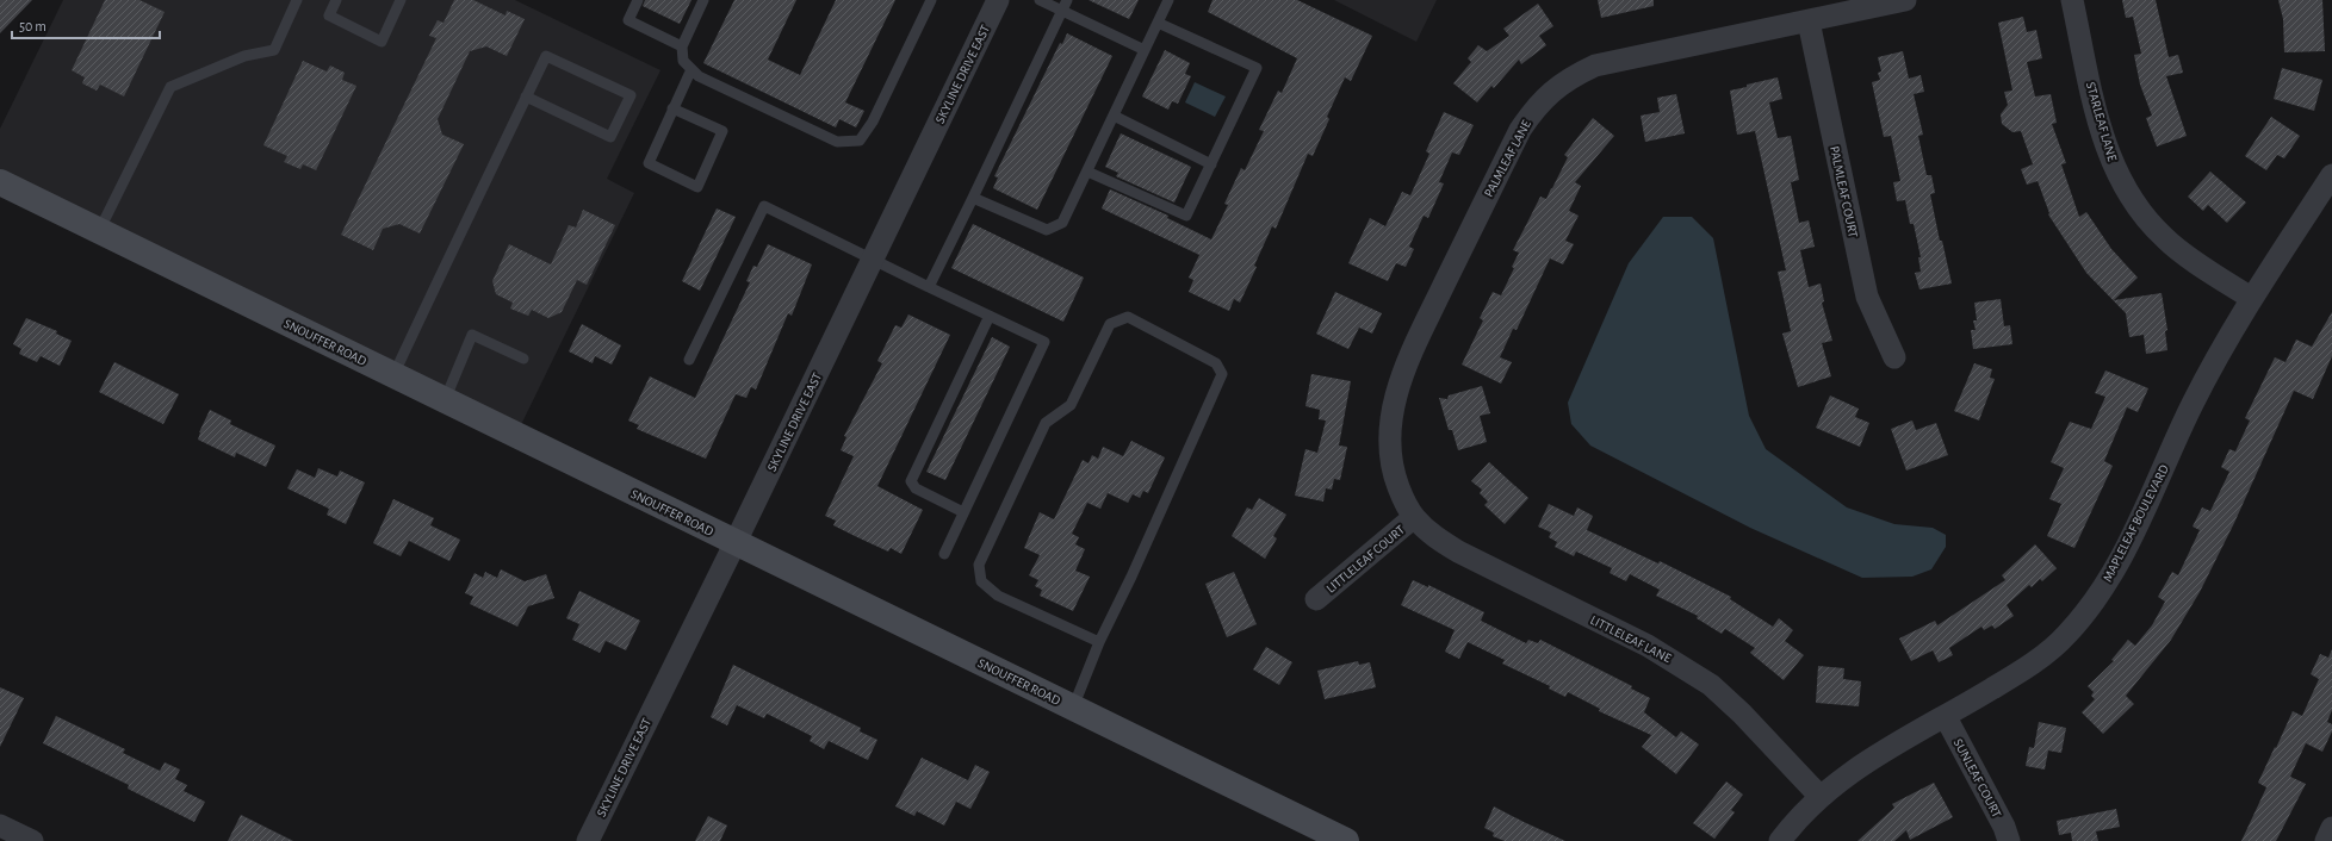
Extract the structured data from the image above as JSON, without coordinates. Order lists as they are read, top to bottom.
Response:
{
  "streets": {
    "main road": ["SNOUFFER ROAD"],
    "street": [
      "SKYLINE DRIVE EAST",
      "STARLEAF LANE",
      "PALMLEAF LANE",
      "PALMLEAF COURT",
      "MAPLELEAF BOULEVARD",
      "LITTLELEAF COURT",
      "LITTLELEAF LANE",
      "SUNLEAF COURT"
    ]
  },
  "crossings": [
    ["SKYLINE DRIVE EAST", "SNOUFFER ROAD"],
    ["STARLEAF LANE", "MAPLELEAF BOULEVARD"],
    ["PALMLEAF LANE", "PALMLEAF COURT"],
    ["PALMLEAF LANE", "LITTLELEAF COURT"],
    ["PALMLEAF LANE", "LITTLELEAF LANE"],
    ["MAPLELEAF BOULEVARD", "LITTLELEAF LANE"],
    ["MAPLELEAF BOULEVARD", "SUNLEAF COURT"],
    ["LITTLELEAF COURT", "LITTLELEAF LANE"]
  ],
  "scale_bar": "50 m"
}
